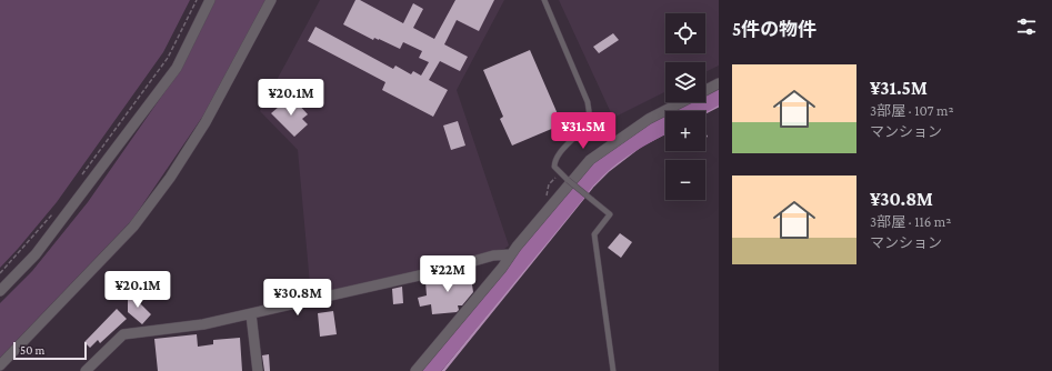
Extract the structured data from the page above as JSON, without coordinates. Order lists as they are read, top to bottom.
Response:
{
  "scale_bar": "50 m",
  "page": {
    "heading": "5件の物件",
    "map_buttons": ["+", "−"],
    "list": [
      {
        "name": "¥31.5M",
        "note": "3部屋 · 107 m² · マンション"
      },
      {
        "name": "¥30.8M",
        "note": "3部屋 · 116 m² · マンション"
      }
    ],
    "price": [
      "¥20.1M",
      "¥31.5M",
      "¥22M",
      "¥20.1M",
      "¥30.8M"
    ],
    "scale": "50 m"
  }
}
